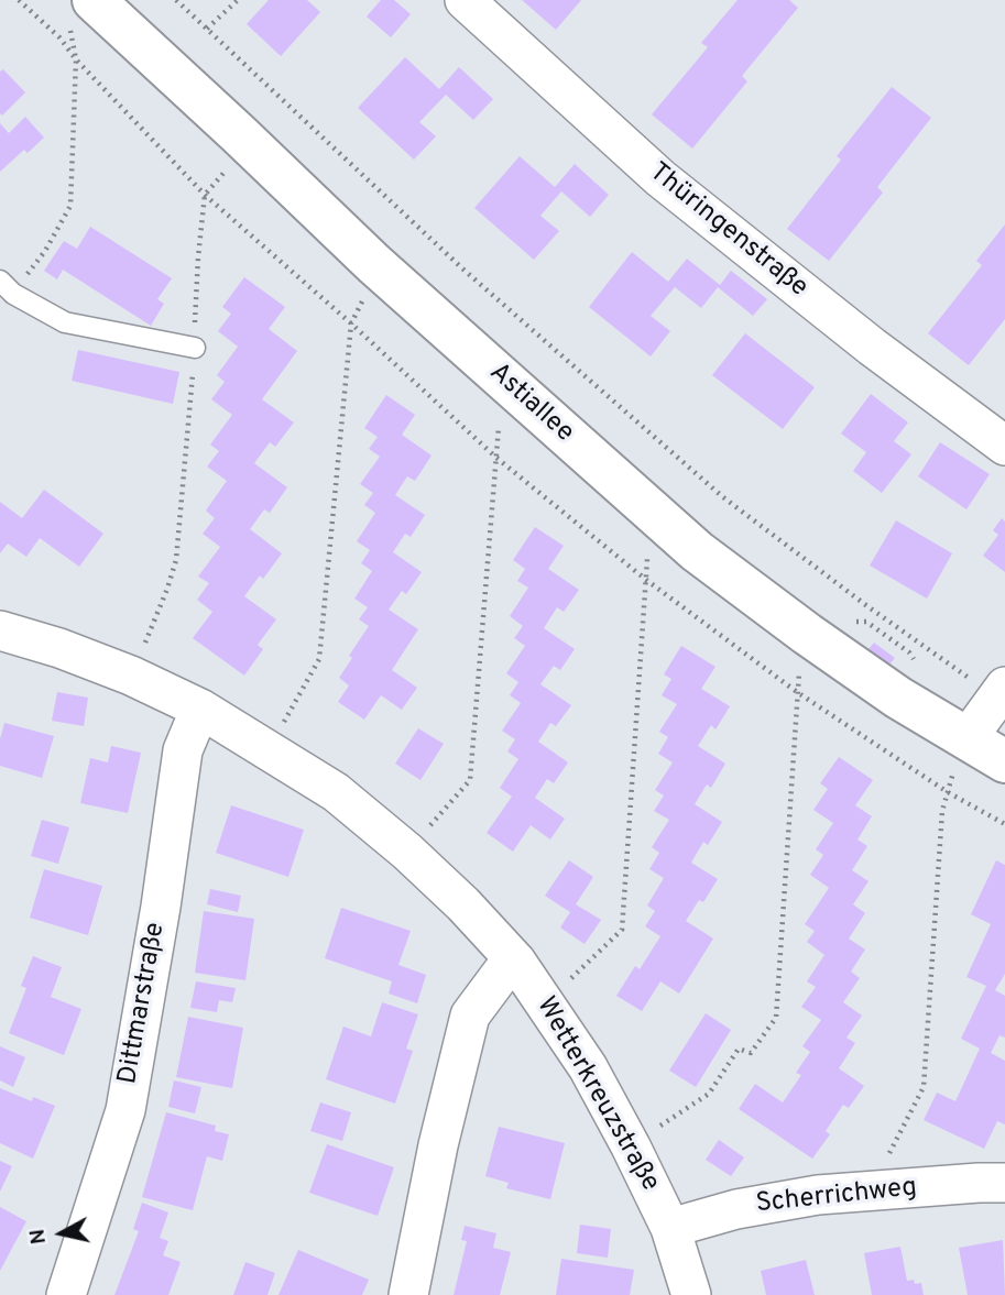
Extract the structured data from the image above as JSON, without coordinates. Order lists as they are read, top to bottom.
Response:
{
  "streets": {
    "street": [
      "Thüringenstraße",
      "Astiallee",
      "Dittmarstraße",
      "Wetterkreuzstraße",
      "Scherrichweg"
    ]
  },
  "crossings": [
    ["Dittmarstraße", "Wetterkreuzstraße"],
    ["Wetterkreuzstraße", "Scherrichweg"]
  ],
  "north": "left"
}
